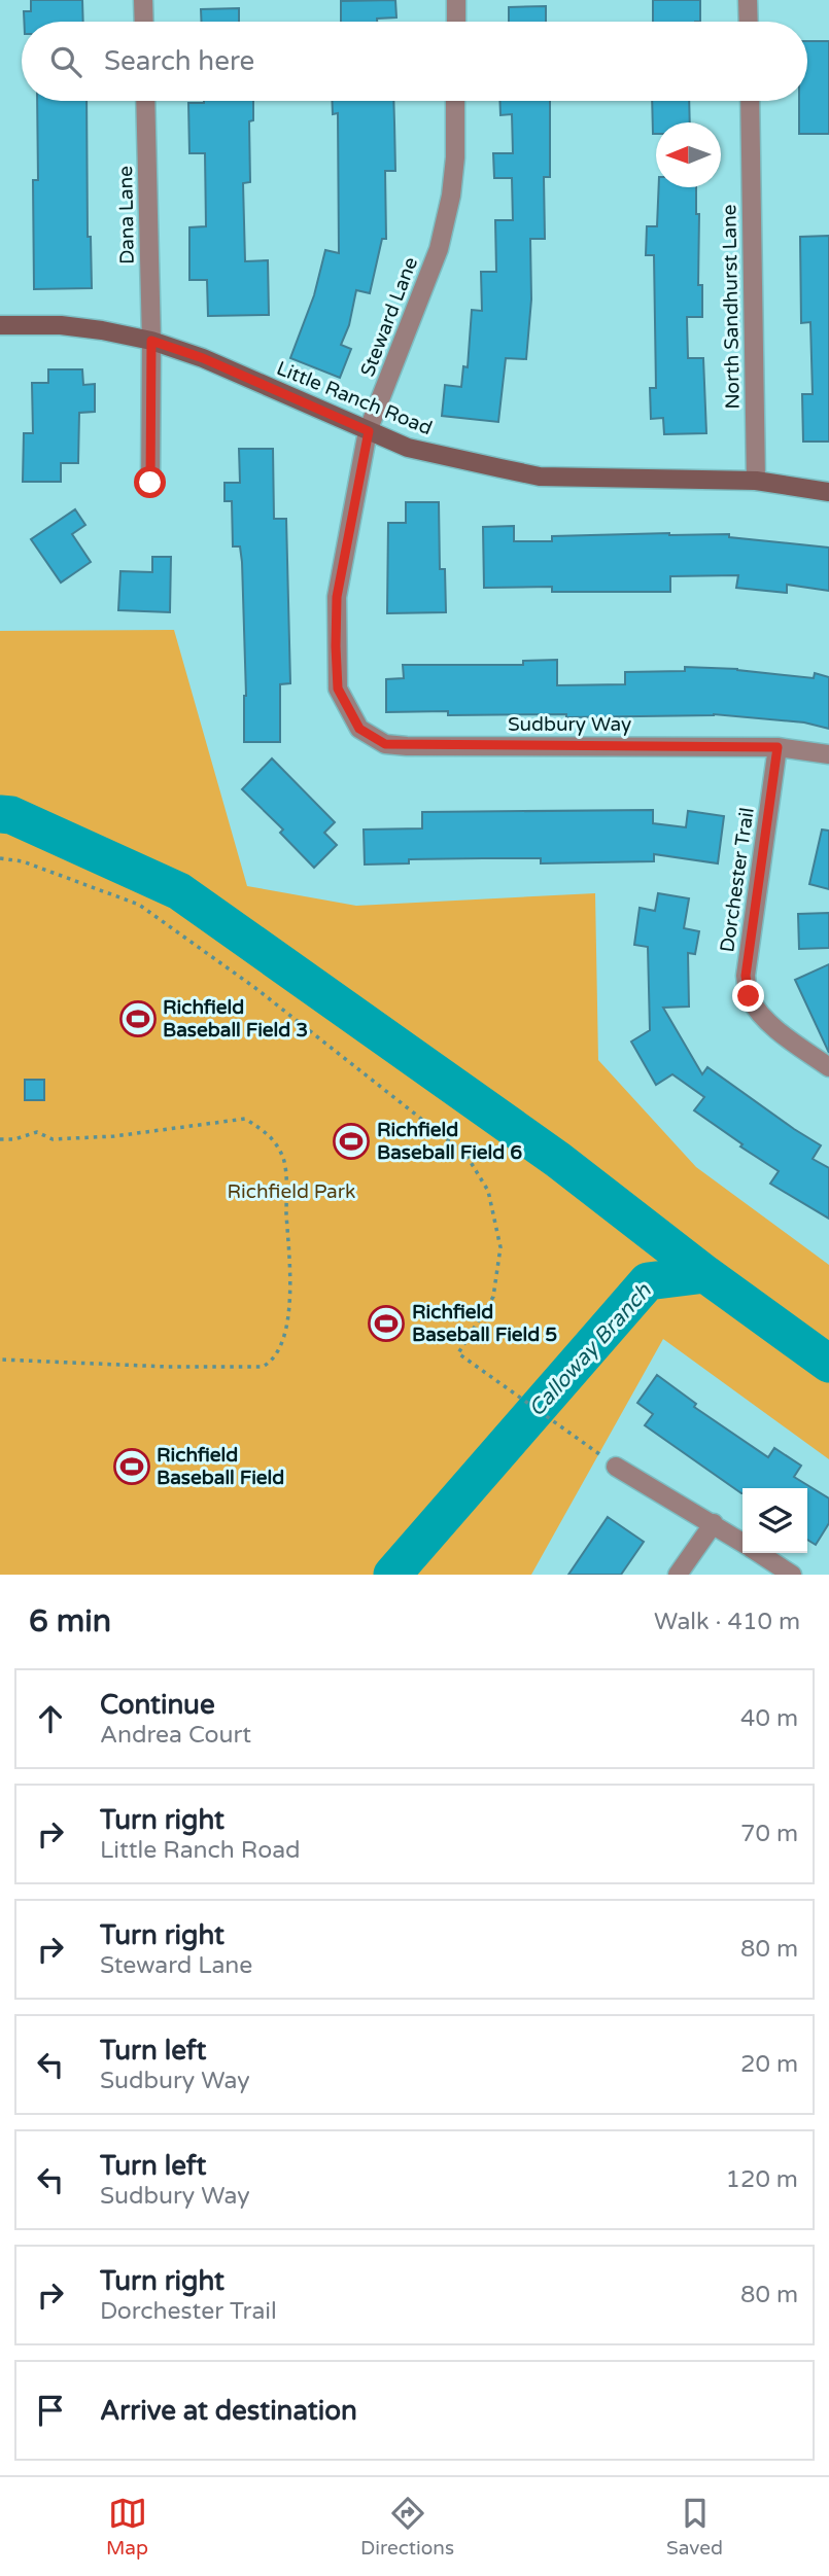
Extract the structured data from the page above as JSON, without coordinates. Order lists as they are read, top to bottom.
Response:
{
  "streets": {
    "street": [
      "Dana Lane",
      "North Sandhurst Lane",
      "Steward Lane",
      "Little Ranch Road",
      "Sudbury Way",
      "Dorchester Trail"
    ]
  },
  "crossings": [
    ["Dana Lane", "Little Ranch Road"],
    ["North Sandhurst Lane", "Little Ranch Road"],
    ["Steward Lane", "Little Ranch Road"],
    ["Steward Lane", "Sudbury Way"],
    ["Sudbury Way", "Dorchester Trail"]
  ],
  "water": ["Calloway Branch"],
  "parks": ["Richfield Park"],
  "places": {
    "sports": [
      "Richfield Baseball Field 3",
      "Richfield Baseball Field 6",
      "Richfield Baseball Field 5",
      "Richfield Baseball Field"
    ]
  },
  "north": "left",
  "page": {
    "search": "Search here",
    "heading": ["6 min", "Walk · 410 m"],
    "list": [
      ["Continue", "Andrea Court", "40 m"],
      ["Turn right", "Little Ranch Road", "70 m"],
      ["Turn right", "Steward Lane", "80 m"],
      ["Turn left", "Sudbury Way", "20 m"],
      ["Turn left", "Sudbury Way", "120 m"],
      ["Turn right", "Dorchester Trail", "80 m"],
      "Arrive at destination"
    ],
    "nav": ["Map", "Directions", "Saved"]
  }
}
